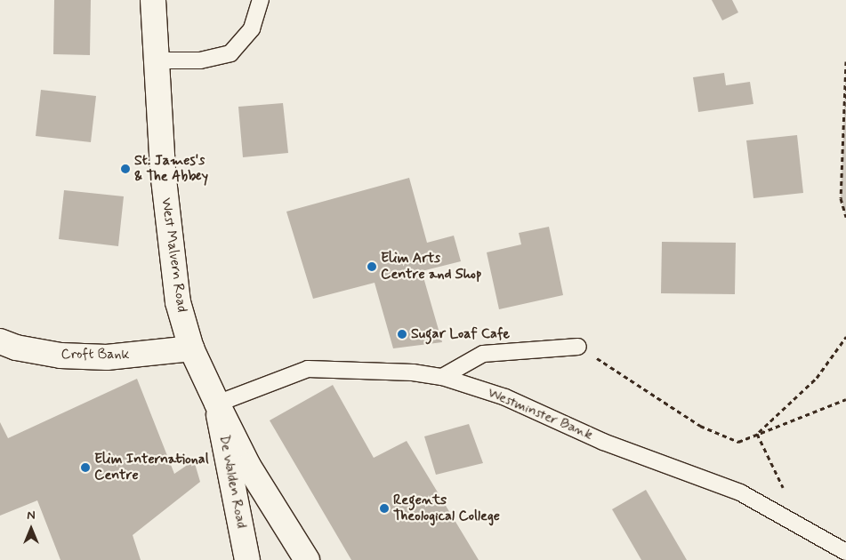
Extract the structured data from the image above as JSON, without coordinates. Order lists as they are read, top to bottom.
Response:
{
  "streets": {
    "main road": ["West Malvern Road", "Croft Bank", "De Walden Road"],
    "lane": ["Westminster Bank"]
  },
  "crossings": [
    ["West Malvern Road", "Croft Bank"],
    ["West Malvern Road", "Westminster Bank"],
    ["West Malvern Road", "De Walden Road"],
    ["Westminster Bank", "De Walden Road"]
  ],
  "places": [
    "St. James's & The Abbey",
    "Elim Arts Centre and Shop",
    "Sugar Loaf Cafe",
    "Elim International Centre",
    "Regents Theological College"
  ],
  "north": "top"
}
